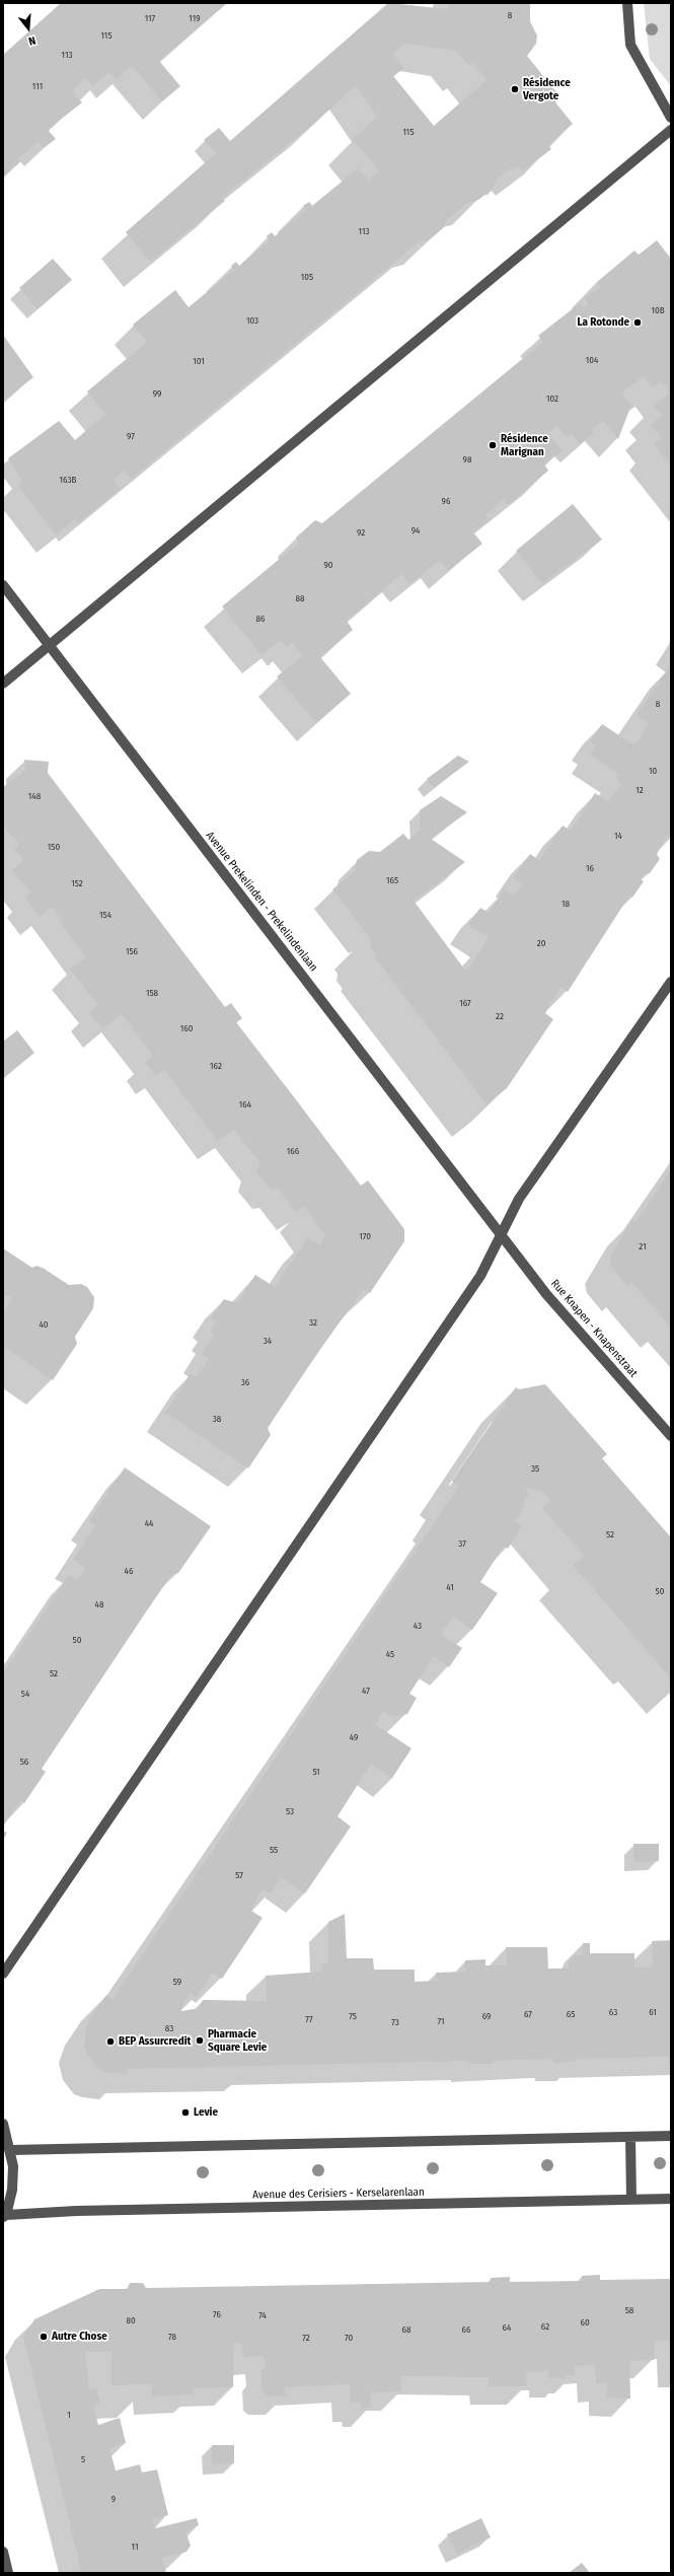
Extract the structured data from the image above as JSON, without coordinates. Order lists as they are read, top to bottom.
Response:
{
  "streets": {
    "street": ["Avenue Prekelinden - Prekelindenlaan", "Rue Knapen - Knapenstraat", "Avenue des Cerisiers - Kerselarenlaan"]
  },
  "crossings": [
    ["Avenue Prekelinden - Prekelindenlaan", "Rue Knapen - Knapenstraat"]
  ],
  "places": [
    "Résidence Vergote",
    "La Rotonde",
    "Résidence Marignan",
    "Pharmacie Square Levie",
    "BEP Assurcredit",
    "Levie",
    "Autre Chose"
  ],
  "house_numbers": [
    "8",
    "117",
    "119",
    "115",
    "113",
    "111",
    "115",
    "113",
    "105",
    "10B",
    "103",
    "104",
    "101",
    "99",
    "102",
    "97",
    "98",
    "163B",
    "96",
    "94",
    "92",
    "90",
    "88",
    "86",
    "8",
    "10",
    "12",
    "148",
    "14",
    "150",
    "16",
    "165",
    "152",
    "18",
    "154",
    "20",
    "156",
    "158",
    "167",
    "22",
    "160",
    "162",
    "164",
    "166",
    "170",
    "21",
    "32",
    "40",
    "34",
    "36",
    "38",
    "35",
    "44",
    "52",
    "37",
    "46",
    "41",
    "50",
    "48",
    "43",
    "50",
    "45",
    "52",
    "47",
    "54",
    "49",
    "56",
    "51",
    "53",
    "55",
    "57",
    "59",
    "63",
    "61",
    "67",
    "65",
    "75",
    "69",
    "77",
    "71",
    "73",
    "83",
    "58",
    "76",
    "74",
    "80",
    "60",
    "62",
    "64",
    "68",
    "66",
    "78",
    "72",
    "70",
    "1",
    "5",
    "9",
    "11"
  ],
  "north": "bottom"
}
